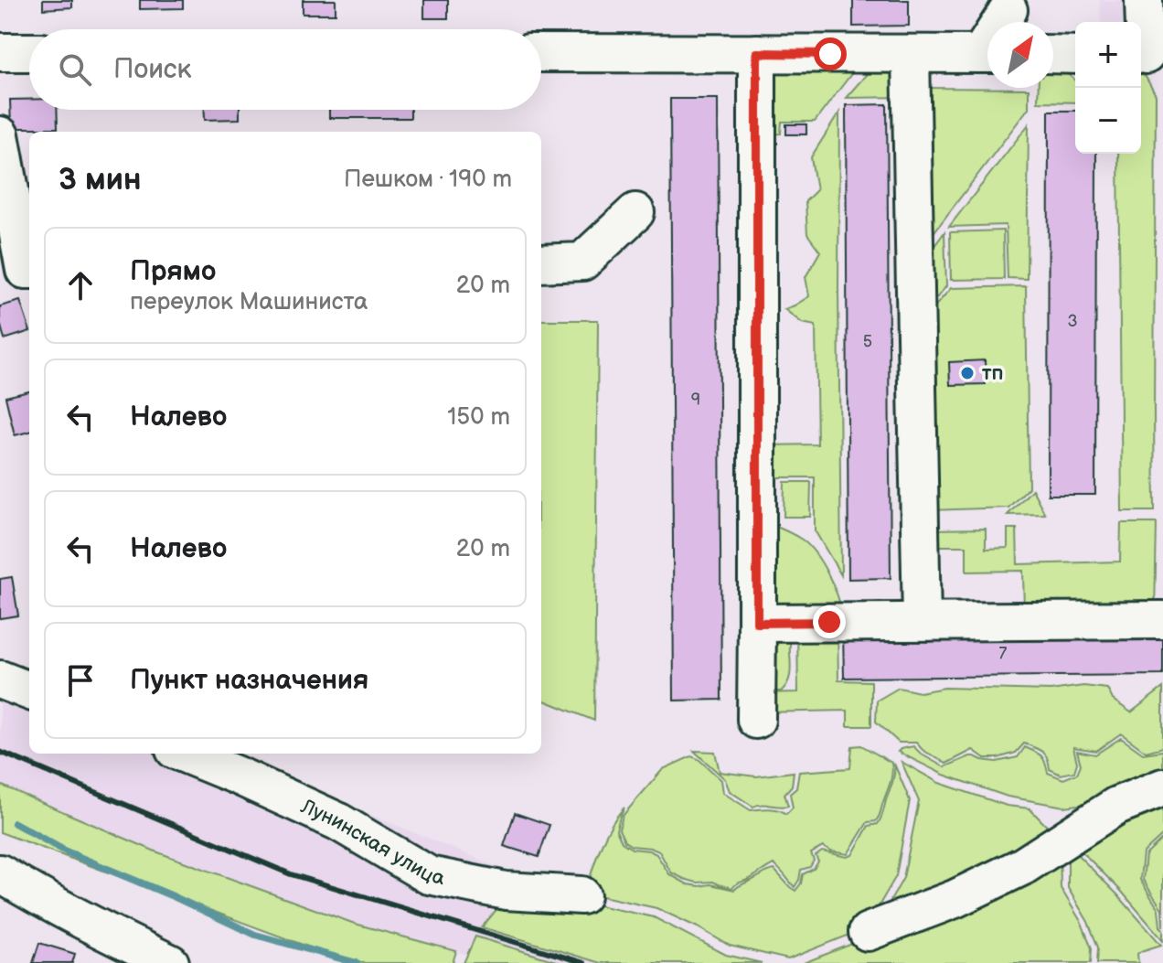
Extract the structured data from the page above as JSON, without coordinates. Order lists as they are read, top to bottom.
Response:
{
  "streets": {
    "street": ["Лунинская улица"]
  },
  "places": ["тп"],
  "house_numbers": [
    "3",
    "5",
    "9",
    "7"
  ],
  "north": "top right",
  "page": {
    "map_buttons": ["+", "−"],
    "search": "Поиск",
    "heading": ["3 мин", "Пешком · 190 m"],
    "list": [
      ["Прямо", "переулок Машиниста", "20 m"],
      ["Налево", "150 m"],
      ["Налево", "20 m"],
      "Пункт назначения"
    ]
  }
}
